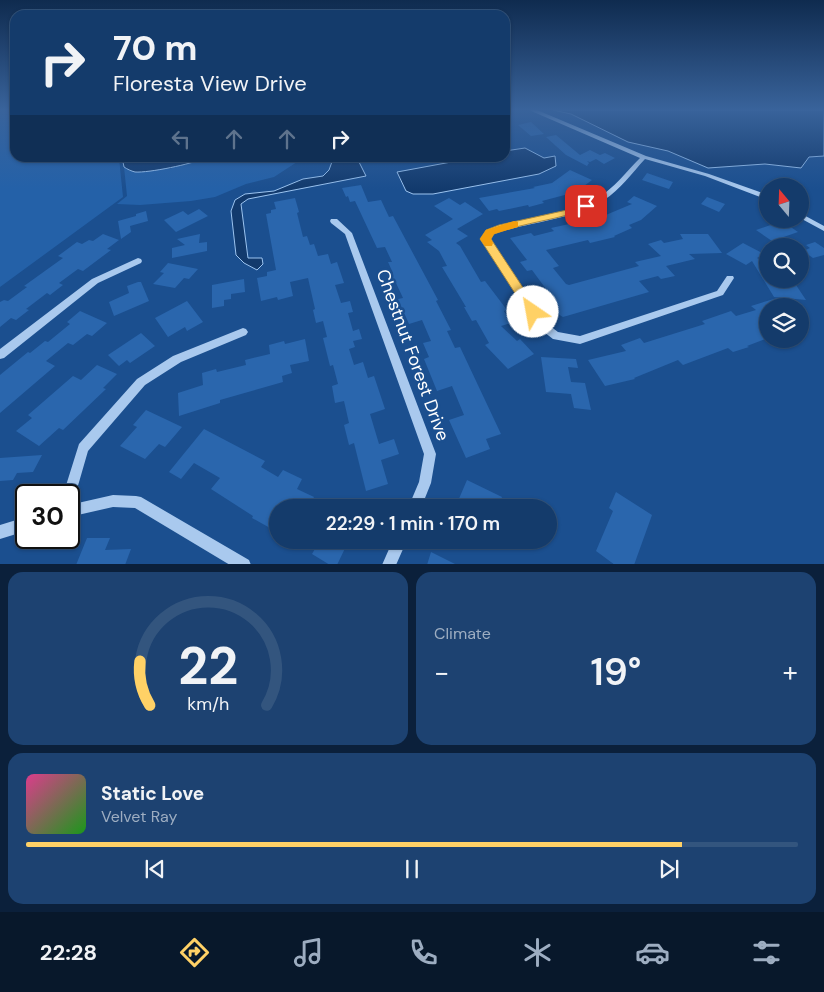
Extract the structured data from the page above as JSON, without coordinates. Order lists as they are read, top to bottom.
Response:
{
  "streets": {
    "street": ["Chestnut Forest Drive"]
  },
  "north": "top",
  "page": {
    "turn": ["70 m", "Floresta View Drive"],
    "limit": "30",
    "trip": "22:29 · 1 min · 170 m",
    "tile": "Climate",
    "heat": ["−", "19°", "+"],
    "song": ["Static Love", "Velvet Ray"],
    "tabs": "22:28",
    "gauge": ["22", "km/h"]
  }
}
